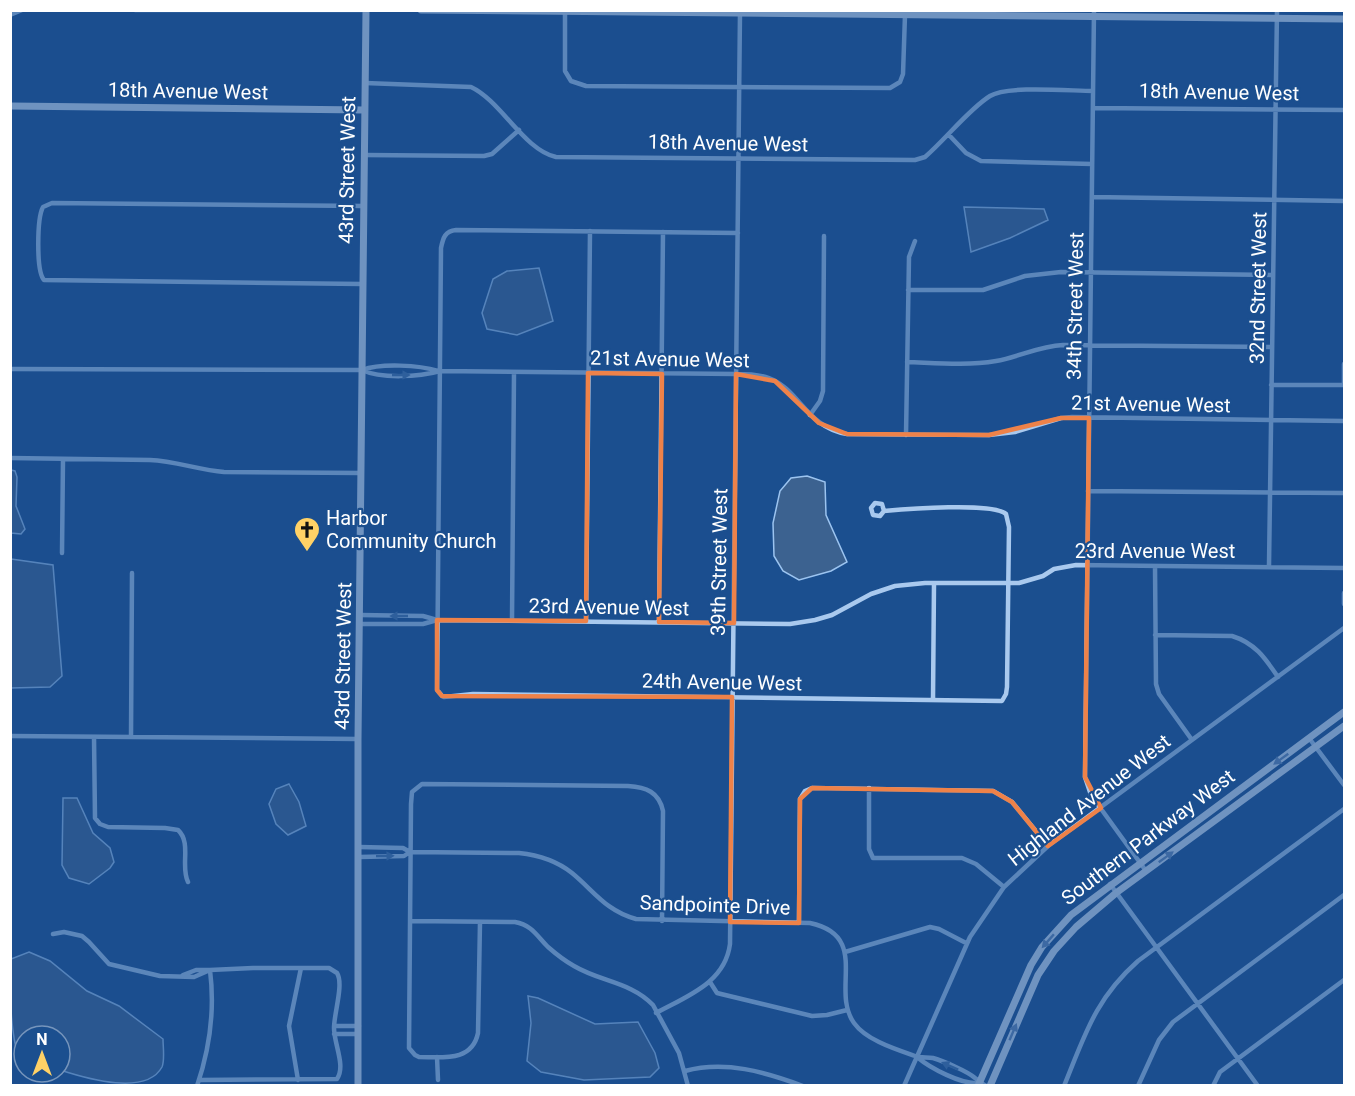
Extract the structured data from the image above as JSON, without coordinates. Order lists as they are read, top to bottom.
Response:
{
  "streets": {
    "street": [
      "18th Avenue West",
      "43rd Street West",
      "32nd Street West",
      "34th Street West",
      "21st Avenue West",
      "23rd Avenue West",
      "39th Street West",
      "24th Avenue West",
      "Highland Avenue West",
      "Southern Parkway West",
      "Sandpointe Drive"
    ]
  },
  "crossings": [
    ["18th Avenue West", "43rd Street West"],
    ["18th Avenue West", "32nd Street West"],
    ["18th Avenue West", "34th Street West"],
    ["18th Avenue West", "39th Street West"],
    ["43rd Street West", "21st Avenue West"],
    ["43rd Street West", "23rd Avenue West"],
    ["43rd Street West", "Sandpointe Drive"],
    ["32nd Street West", "21st Avenue West"],
    ["32nd Street West", "23rd Avenue West"],
    ["34th Street West", "21st Avenue West"],
    ["34th Street West", "23rd Avenue West"],
    ["34th Street West", "Highland Avenue West"],
    ["34th Street West", "Southern Parkway West"],
    ["21st Avenue West", "39th Street West"],
    ["23rd Avenue West", "39th Street West"],
    ["23rd Avenue West", "24th Avenue West"],
    ["39th Street West", "24th Avenue West"],
    ["39th Street West", "Sandpointe Drive"]
  ],
  "places": {
    "church": ["Harbor Community Church"]
  },
  "north": "top"
}
